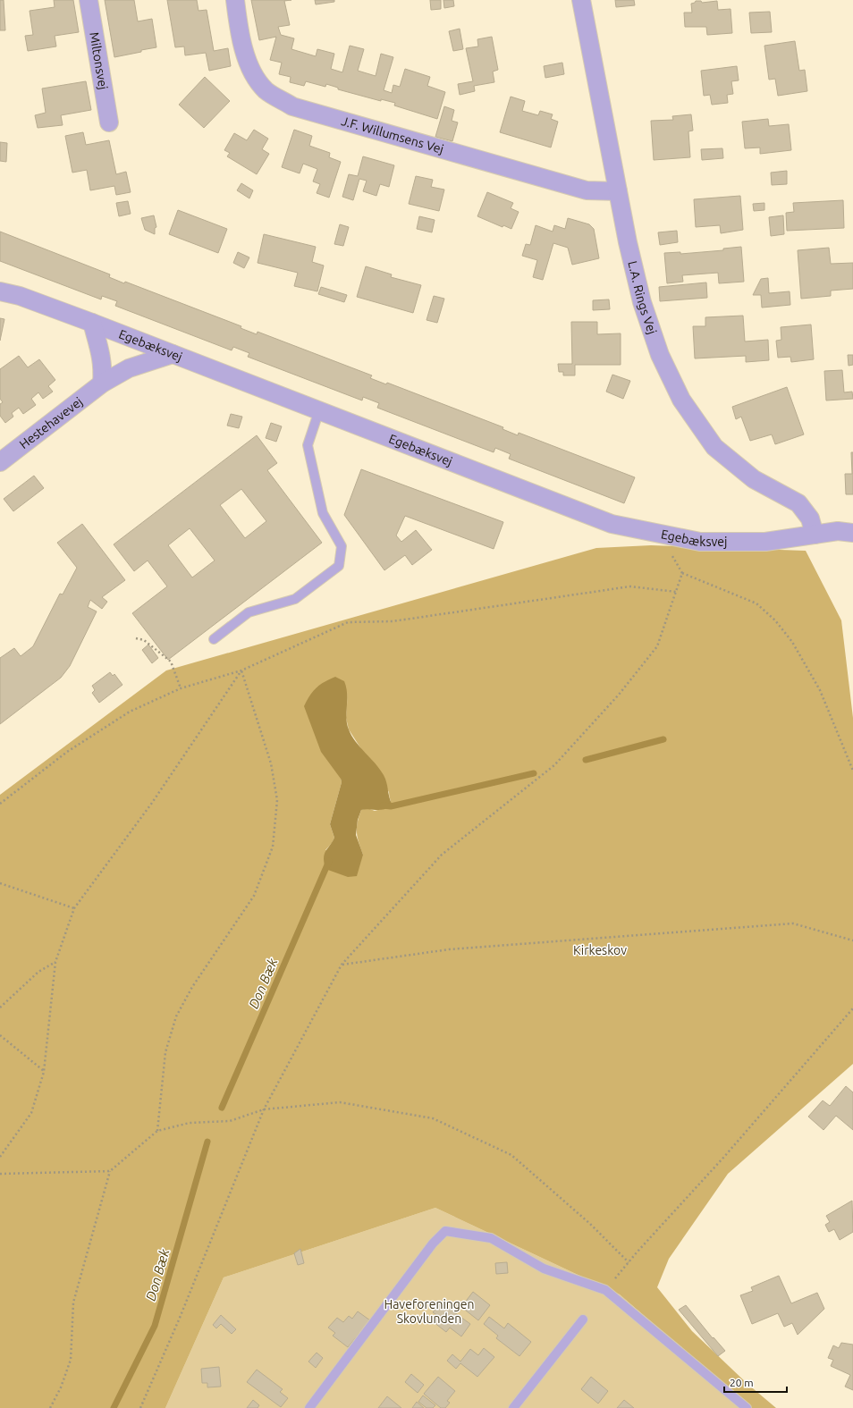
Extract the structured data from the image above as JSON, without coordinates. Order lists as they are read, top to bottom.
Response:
{
  "streets": {
    "street": [
      "Miltonsvej",
      "J.F. Willumsens Vej",
      "L.A. Rings Vej",
      "Egebæksvej",
      "Hestehavevej"
    ]
  },
  "crossings": [
    ["J.F. Willumsens Vej", "L.A. Rings Vej"],
    ["L.A. Rings Vej", "Egebæksvej"],
    ["Egebæksvej", "Hestehavevej"]
  ],
  "water": ["Don Bæk"],
  "parks": ["Kirkeskov", "Haveforeningen Skovlunden"],
  "scale_bar": "20 m"
}
